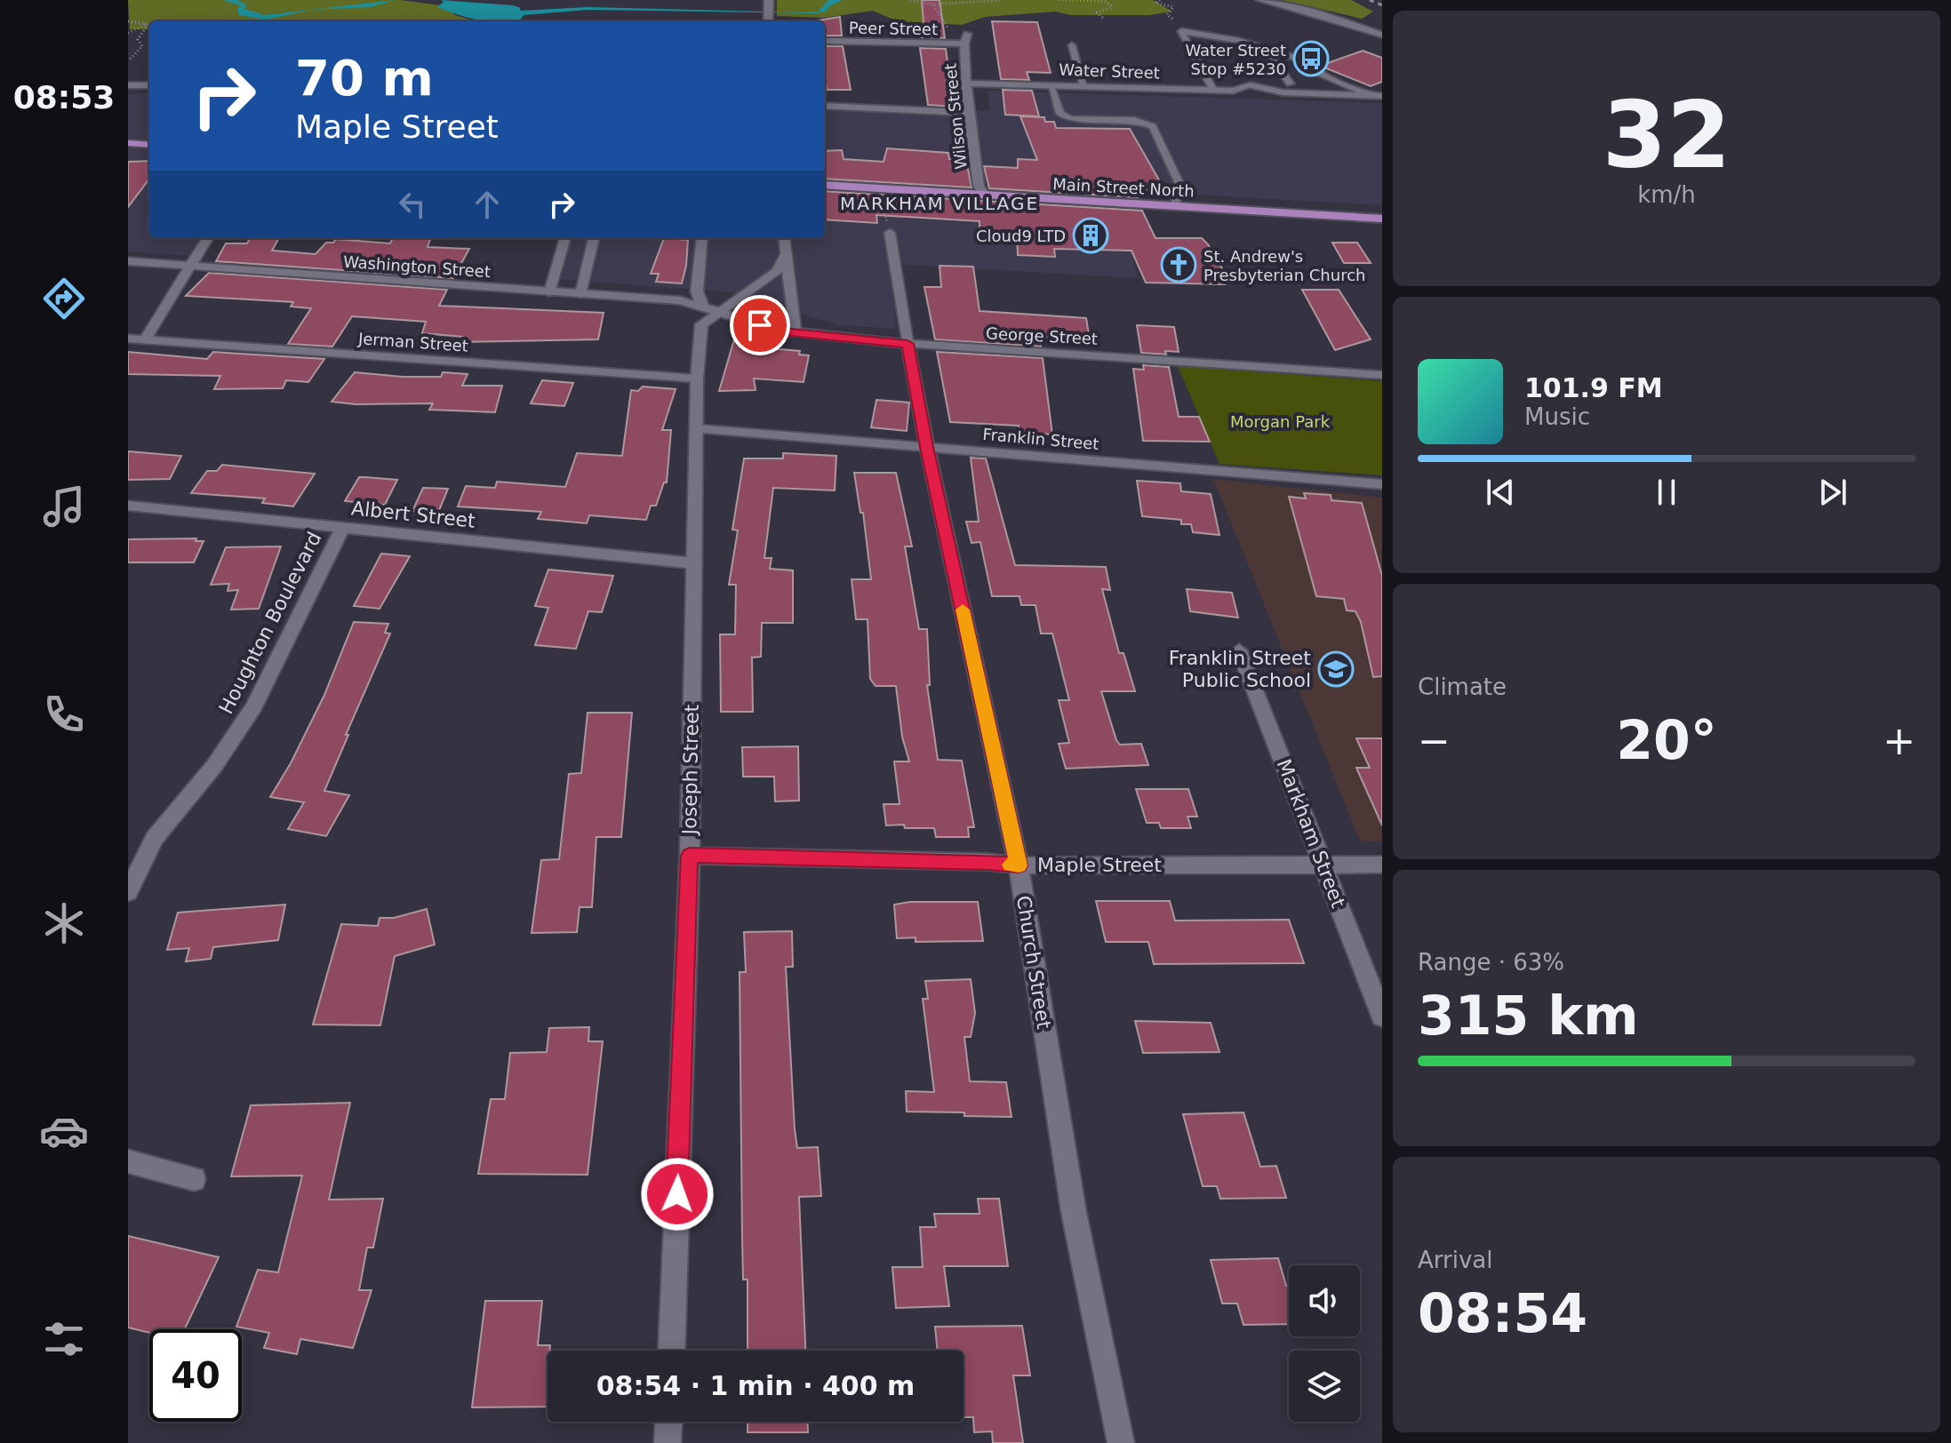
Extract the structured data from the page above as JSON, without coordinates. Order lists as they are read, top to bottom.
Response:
{
  "streets": {
    "main road": ["Main Street North"],
    "street": [
      "Peer Street",
      "Water Street",
      "Wilson Street",
      "Washington Street",
      "George Street",
      "Jerman Street",
      "Franklin Street",
      "Albert Street",
      "Houghton Boulevard",
      "Joseph Street",
      "Markham Street",
      "Maple Street",
      "Church Street"
    ]
  },
  "crossings": [
    ["Peer Street", "Wilson Street"],
    ["Water Street", "Wilson Street"],
    ["Wilson Street", "Main Street North"],
    ["Washington Street", "George Street"],
    ["George Street", "Joseph Street"],
    ["George Street", "Church Street"],
    ["Jerman Street", "Joseph Street"],
    ["Franklin Street", "Joseph Street"],
    ["Franklin Street", "Church Street"],
    ["Albert Street", "Houghton Boulevard"],
    ["Albert Street", "Joseph Street"],
    ["Joseph Street", "Maple Street"],
    ["Markham Street", "Maple Street"],
    ["Maple Street", "Church Street"]
  ],
  "districts": ["MARKHAM VILLAGE"],
  "parks": ["Morgan Park"],
  "places": {
    "bus stop": ["Water Street Stop #5230"],
    "building": ["Cloud9 LTD"],
    "church": ["St. Andrew's Presbyterian Church"],
    "school or university": ["Franklin Street Public School"]
  },
  "page": {
    "tabs": "08:53",
    "tile": [
      ["32", "km/h"],
      "Climate",
      ["Range · 63%", "315 km"],
      ["Arrival", "08:54"]
    ],
    "turn": ["70 m", "Maple Street"],
    "song": ["101.9 FM", "Music"],
    "heat": ["−", "20°", "+"],
    "limit": "40",
    "trip": "08:54 · 1 min · 400 m"
  }
}
